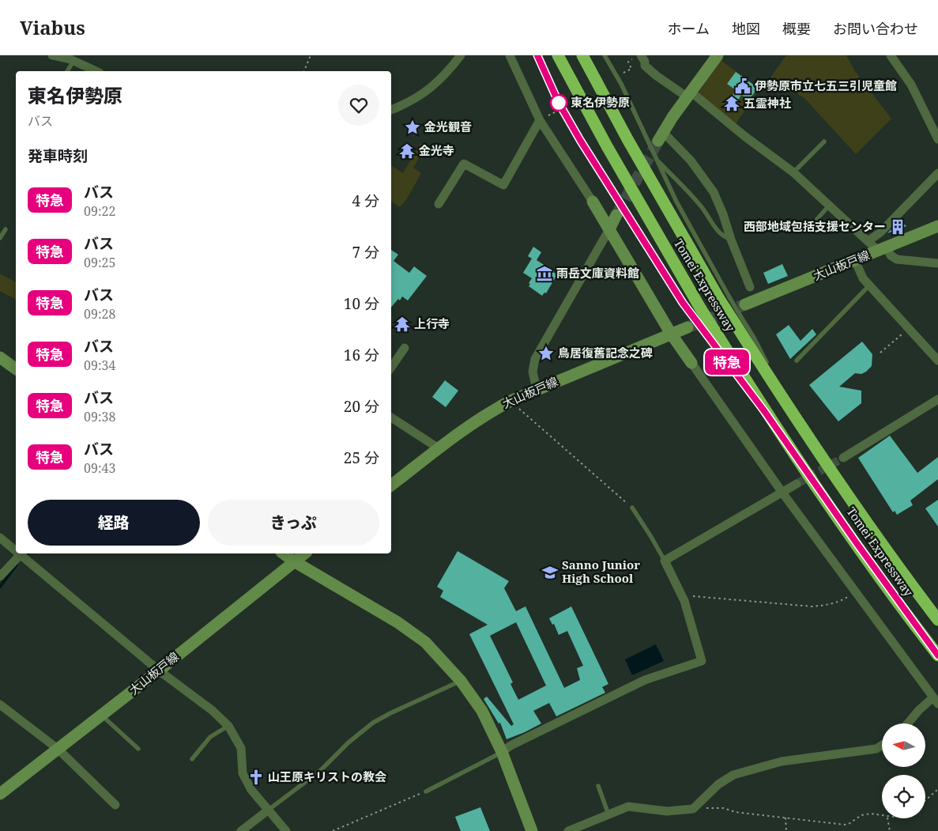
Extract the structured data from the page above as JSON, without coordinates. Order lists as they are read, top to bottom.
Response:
{
  "streets": {
    "highway": ["Tomei Expressway"],
    "main road": ["大山板戸線"]
  },
  "places": {
    "public building": ["伊勢原市立七五三引児童館"],
    "other": ["東名伊勢原"],
    "temple": ["五霊神社", "金光寺", "上行寺"],
    "place": ["金光観音", "鳥居復舊記念之碑"],
    "building": ["西部地域包括支援センター"],
    "museum": ["雨岳文庫資料館"],
    "school or university": ["Sanno Junior High School"],
    "church": ["山王原キリストの教会"]
  },
  "lines": ["bus line 特急"],
  "north": "left",
  "page": {
    "header": "Viabus",
    "nav": [
      "ホーム",
      "地図",
      "概要",
      "お問い合わせ"
    ],
    "on_map": "特急",
    "heading": [
      ["東名伊勢原", "バス"],
      "発車時刻"
    ],
    "list": [
      {
        "mark": "特急",
        "name": "バス",
        "note": "09:22",
        "value": "4 分"
      },
      {
        "mark": "特急",
        "name": "バス",
        "note": "09:25",
        "value": "7 分"
      },
      {
        "mark": "特急",
        "name": "バス",
        "note": "09:28",
        "value": "10 分"
      },
      {
        "mark": "特急",
        "name": "バス",
        "note": "09:34",
        "value": "16 分"
      },
      {
        "mark": "特急",
        "name": "バス",
        "note": "09:38",
        "value": "20 分"
      },
      {
        "mark": "特急",
        "name": "バス",
        "note": "09:43",
        "value": "25 分"
      }
    ],
    "buttons": ["経路", "きっぷ"]
  }
}
